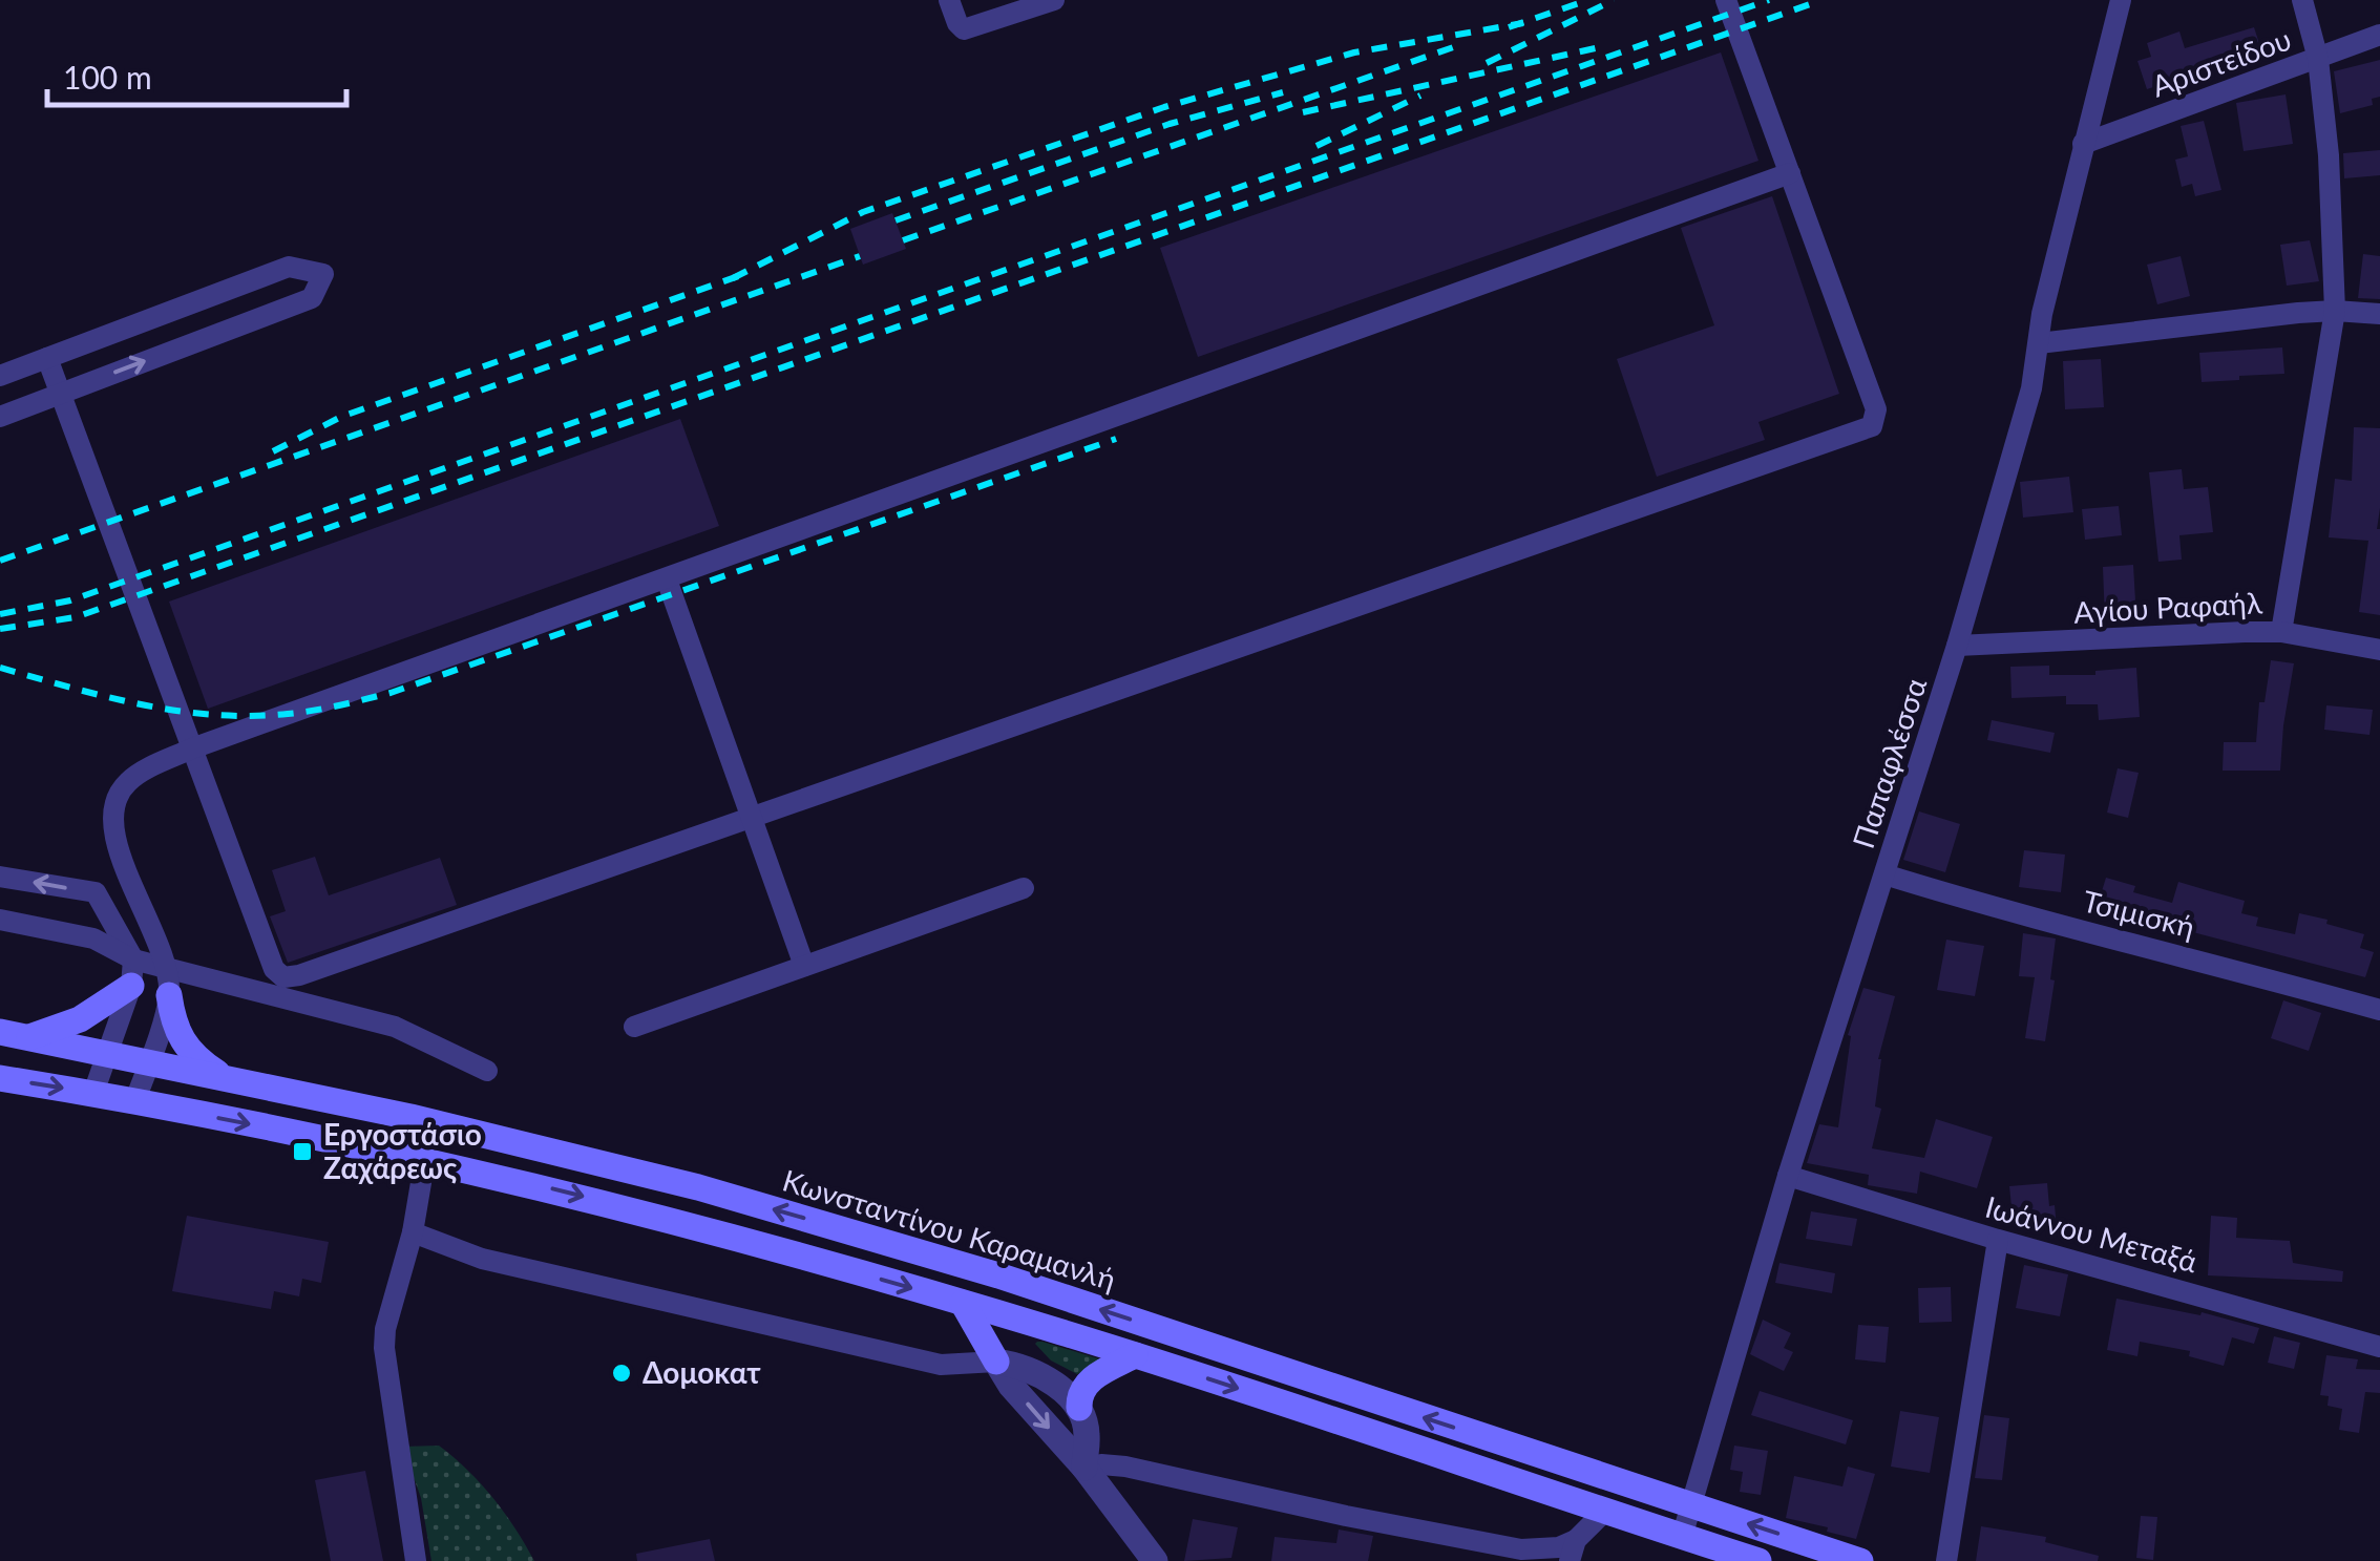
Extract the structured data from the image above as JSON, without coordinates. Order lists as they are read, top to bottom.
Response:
{
  "streets": {
    "main road": ["Κωνσταντίνου Καραμανλή"],
    "street": [
      "Αριστείδου",
      "Αγίου Ραφαήλ",
      "Παπαφλέσσα",
      "Τσιμισκή",
      "Ιωάννου Μεταξά"
    ]
  },
  "crossings": [
    ["Αριστείδου", "Παπαφλέσσα"],
    ["Αγίου Ραφαήλ", "Παπαφλέσσα"],
    ["Παπαφλέσσα", "Τσιμισκή"],
    ["Παπαφλέσσα", "Κωνσταντίνου Καραμανλή"],
    ["Παπαφλέσσα", "Ιωάννου Μεταξά"]
  ],
  "places": {
    "transit": ["Εργοστάσιο Ζαχάρεως"],
    "other": ["Δομοκατ"]
  },
  "scale_bar": "100 m"
}
